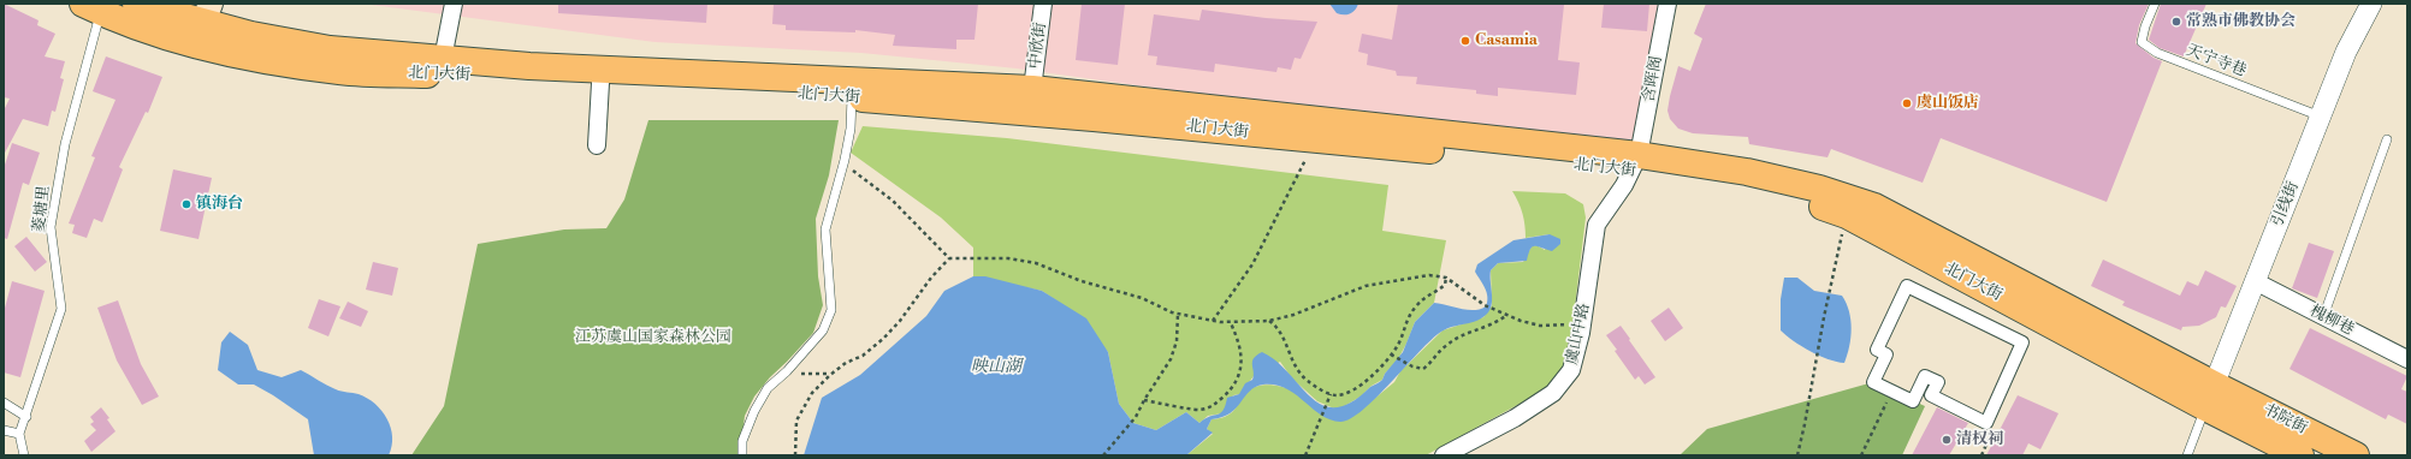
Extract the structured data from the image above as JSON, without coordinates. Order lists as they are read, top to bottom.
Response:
{
  "streets": {
    "main road": ["北门大街", "书院街"],
    "street": [
      "中欣街",
      "含晖阁",
      "引线街",
      "槐柳巷",
      "虞山中路"
    ],
    "lane": ["天宁寺巷", "菱塘里"]
  },
  "crossings": [
    ["中欣街", "北门大街"],
    ["天宁寺巷", "引线街"],
    ["北门大街", "含晖阁"],
    ["北门大街", "引线街"],
    ["北门大街", "虞山中路"],
    ["北门大街", "书院街"],
    ["含晖阁", "虞山中路"],
    ["引线街", "槐柳巷"],
    ["引线街", "书院街"]
  ],
  "water": ["映山湖"],
  "parks": ["江苏虞山国家森林公园"],
  "places": [
    "常熟市佛教协会",
    "Casamia",
    "虞山饭店",
    "镇海台",
    "清权祠"
  ]
}
